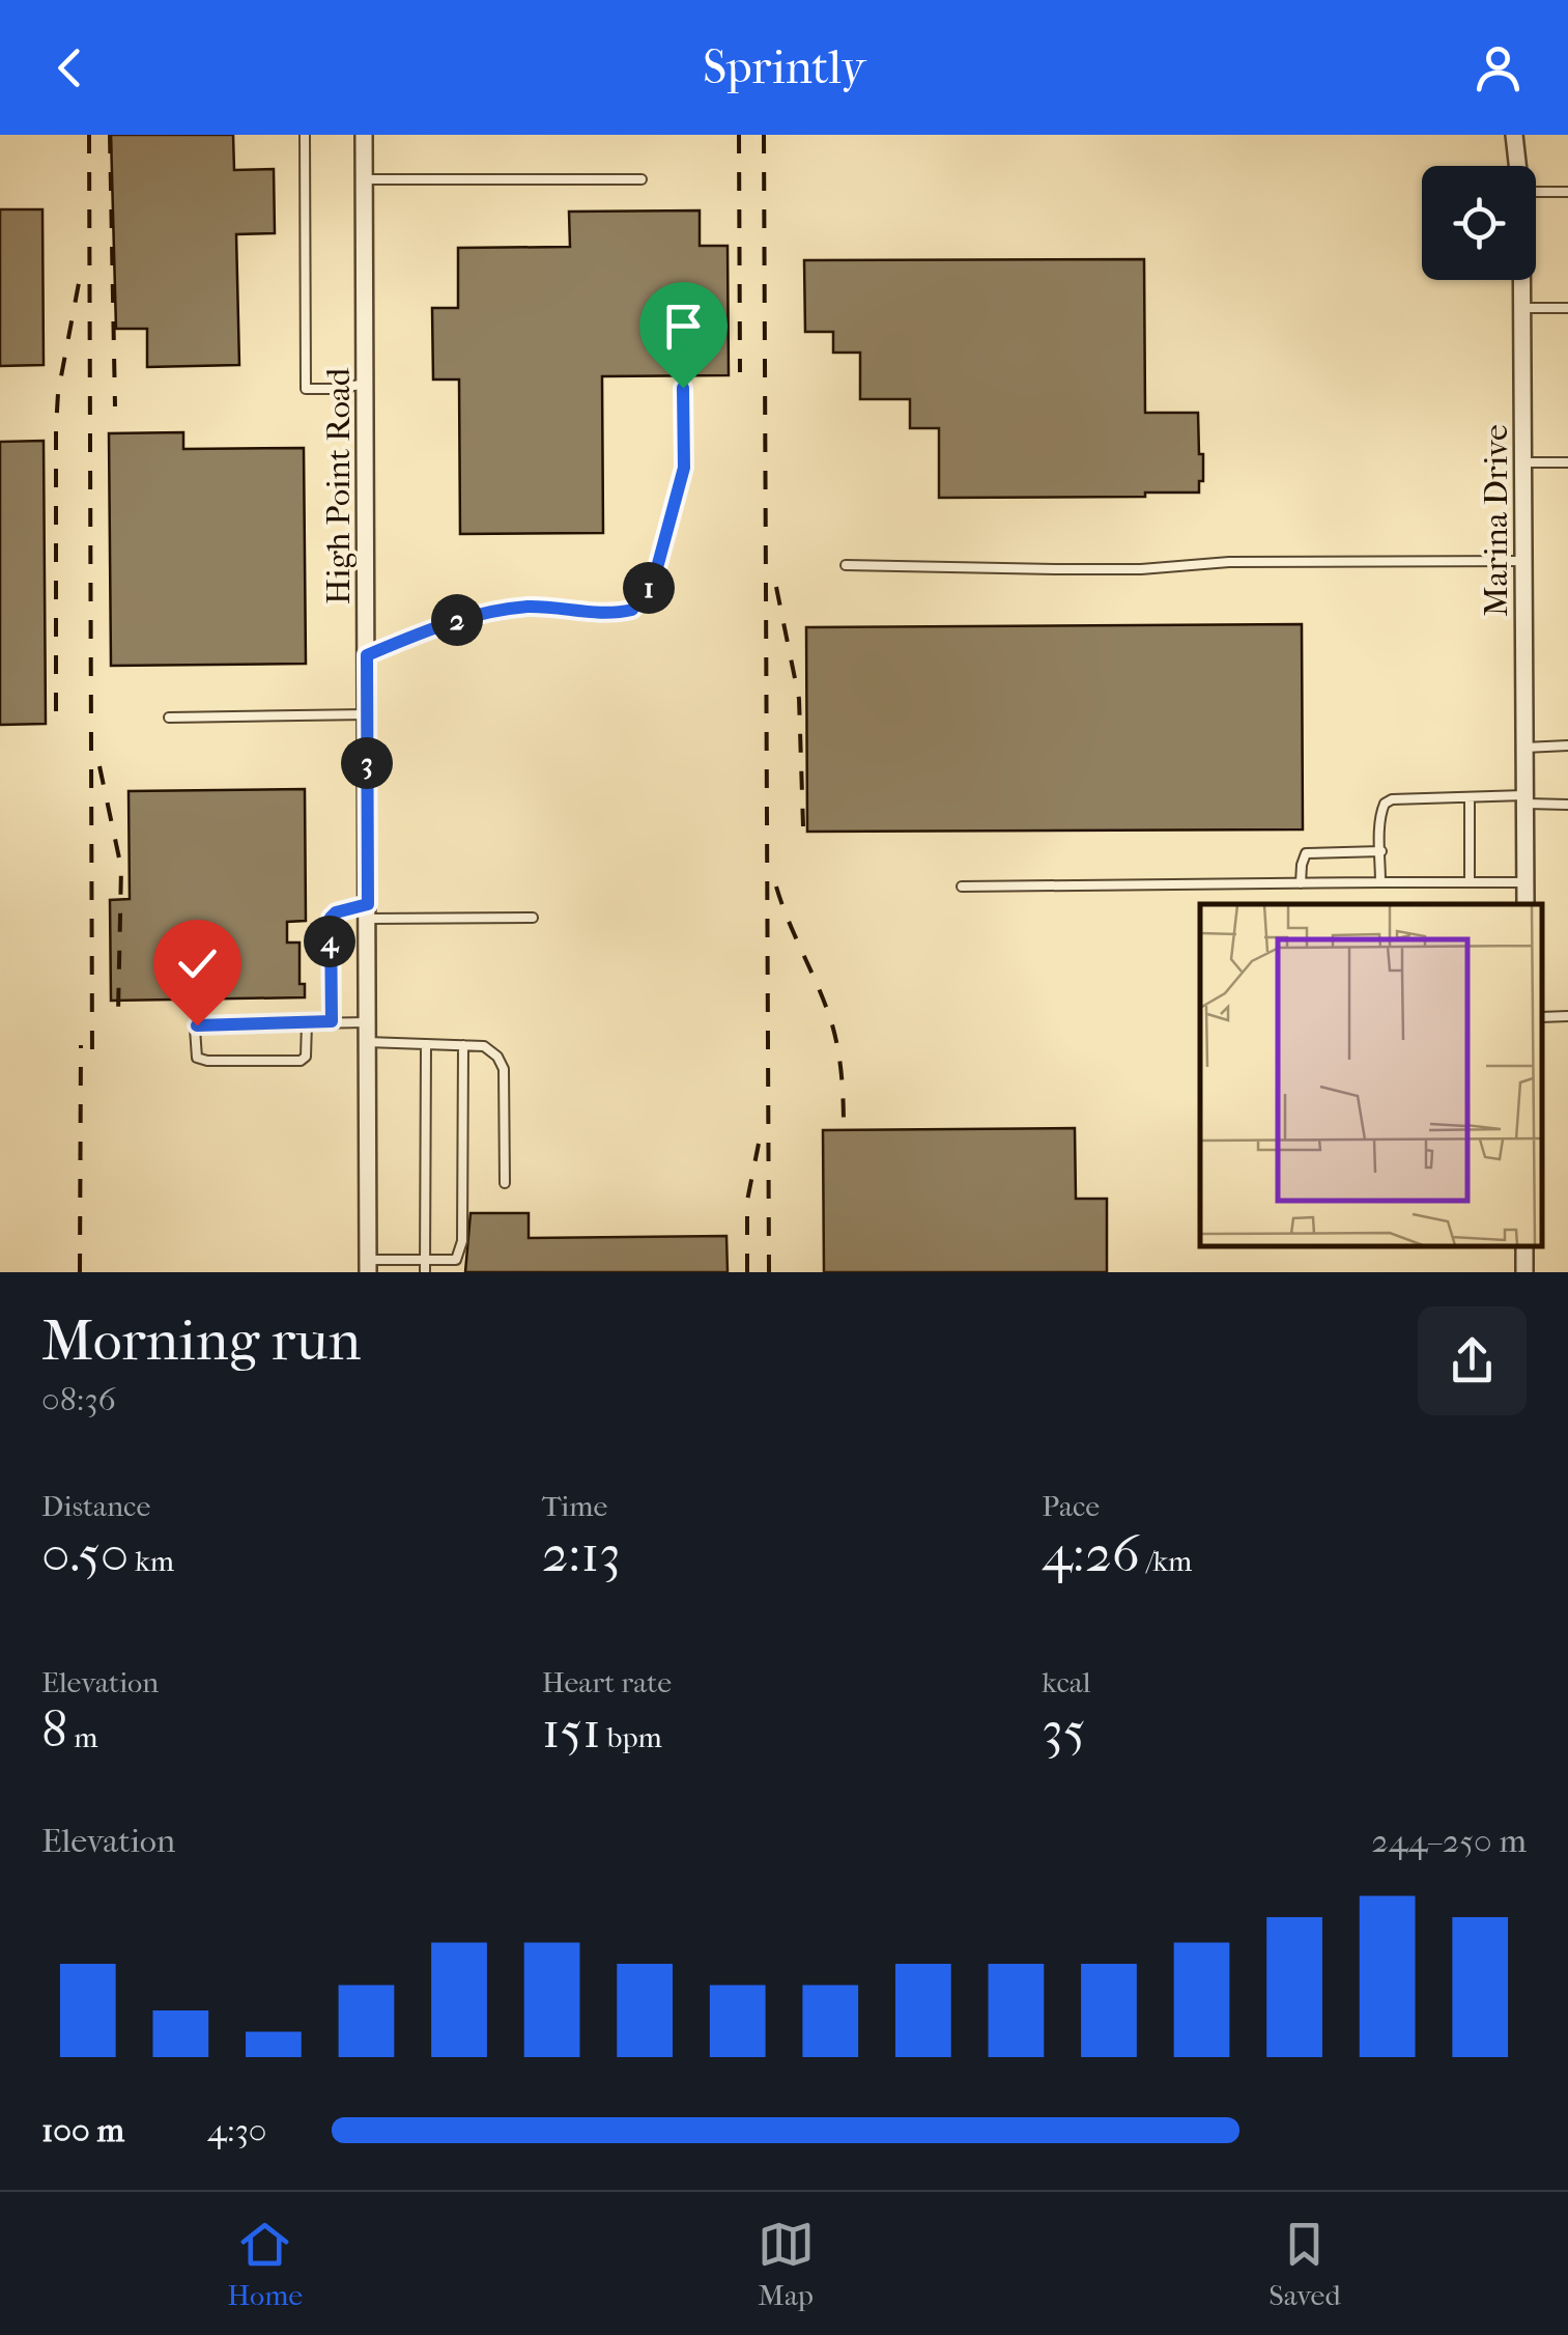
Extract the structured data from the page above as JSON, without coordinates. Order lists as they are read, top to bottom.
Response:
{
  "streets": {
    "street": ["High Point Road", "Marina Drive"]
  },
  "page": {
    "header": "Sprintly",
    "pins": [
      "1",
      "2",
      "3",
      "4"
    ],
    "heading": ["Morning run", "08:36"],
    "stats": [
      ["Distance", "0.50 km"],
      ["Time", "2:13"],
      ["Pace", "4:26 /km"],
      ["Elevation", "8 m"],
      ["Heart rate", "151 bpm"],
      ["kcal", "35"]
    ],
    "chart": ["Elevation", "244–250 m"],
    "list": [
      {
        "name": "100 m",
        "note": "4:30"
      }
    ],
    "tabs": ["Home", "Map", "Saved"]
  }
}
